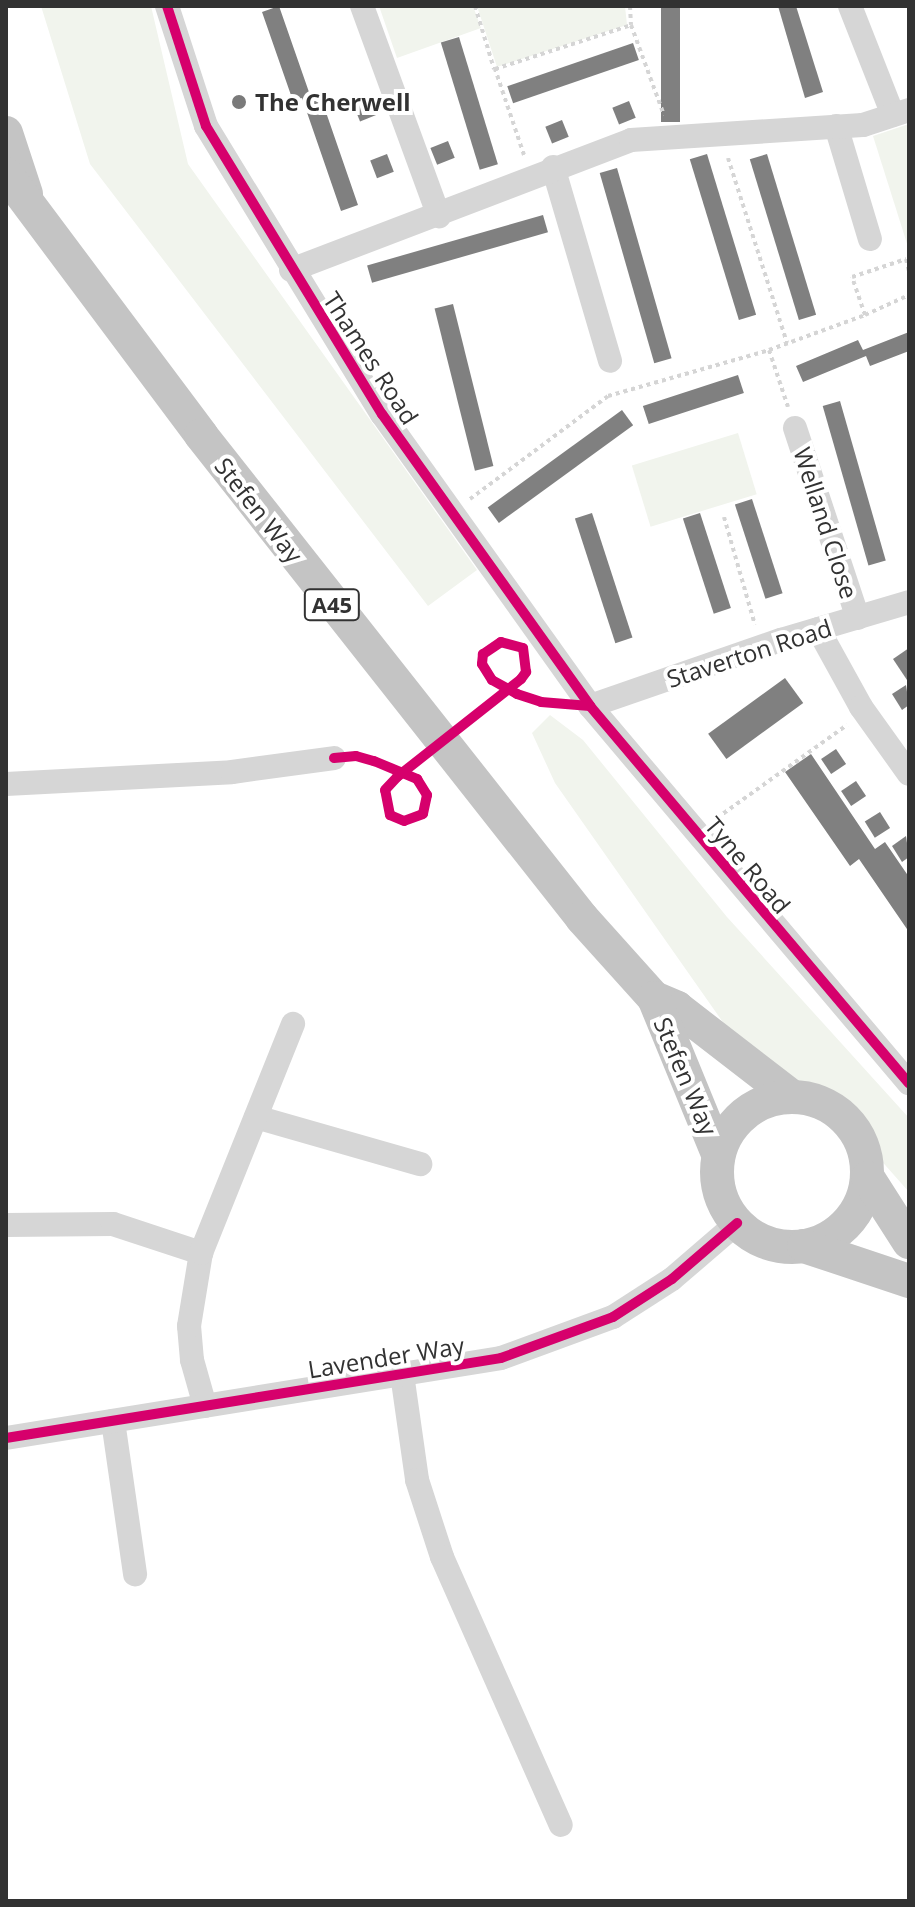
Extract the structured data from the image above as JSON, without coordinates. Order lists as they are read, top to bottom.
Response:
{
  "streets": {
    "highway": ["Stefen Way", "A45"],
    "street": [
      "Thames Road",
      "Welland Close",
      "Staverton Road",
      "Tyne Road",
      "Lavender Way"
    ]
  },
  "crossings": [
    ["Thames Road", "Staverton Road"],
    ["Thames Road", "Tyne Road"],
    ["Stefen Way", "A45"],
    ["Stefen Way", "Lavender Way"],
    ["Welland Close", "Staverton Road"],
    ["Staverton Road", "Tyne Road"]
  ],
  "places": ["The Cherwell"]
}
